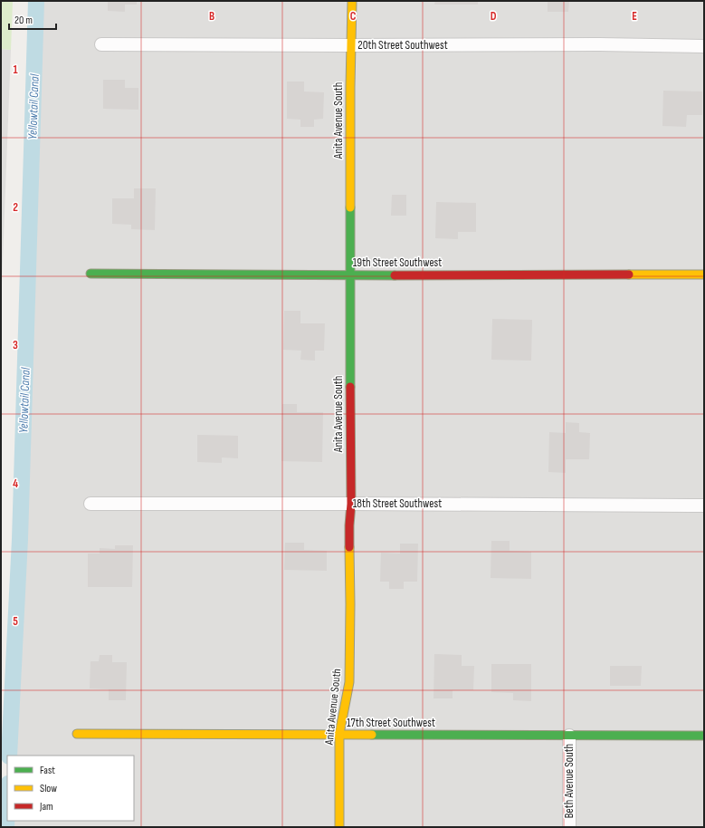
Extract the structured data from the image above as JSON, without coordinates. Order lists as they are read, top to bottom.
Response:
{
  "streets": {
    "street": [
      "20th Street Southwest",
      "Anita Avenue South",
      "19th Street Southwest",
      "18th Street Southwest",
      "17th Street Southwest",
      "Beth Avenue South"
    ]
  },
  "crossings": [
    ["20th Street Southwest", "Anita Avenue South"],
    ["Anita Avenue South", "19th Street Southwest"],
    ["Anita Avenue South", "18th Street Southwest"],
    ["Anita Avenue South", "17th Street Southwest"],
    ["17th Street Southwest", "Beth Avenue South"]
  ],
  "water": ["Yellowtail Canal"],
  "legend": ["Fast", "Slow", "Jam"],
  "scale_bar": "20 m",
  "grid": {
    "columns": [
      "B",
      "C",
      "D",
      "E"
    ],
    "rows": [
      "1",
      "2",
      "3",
      "4",
      "5"
    ]
  }
}
